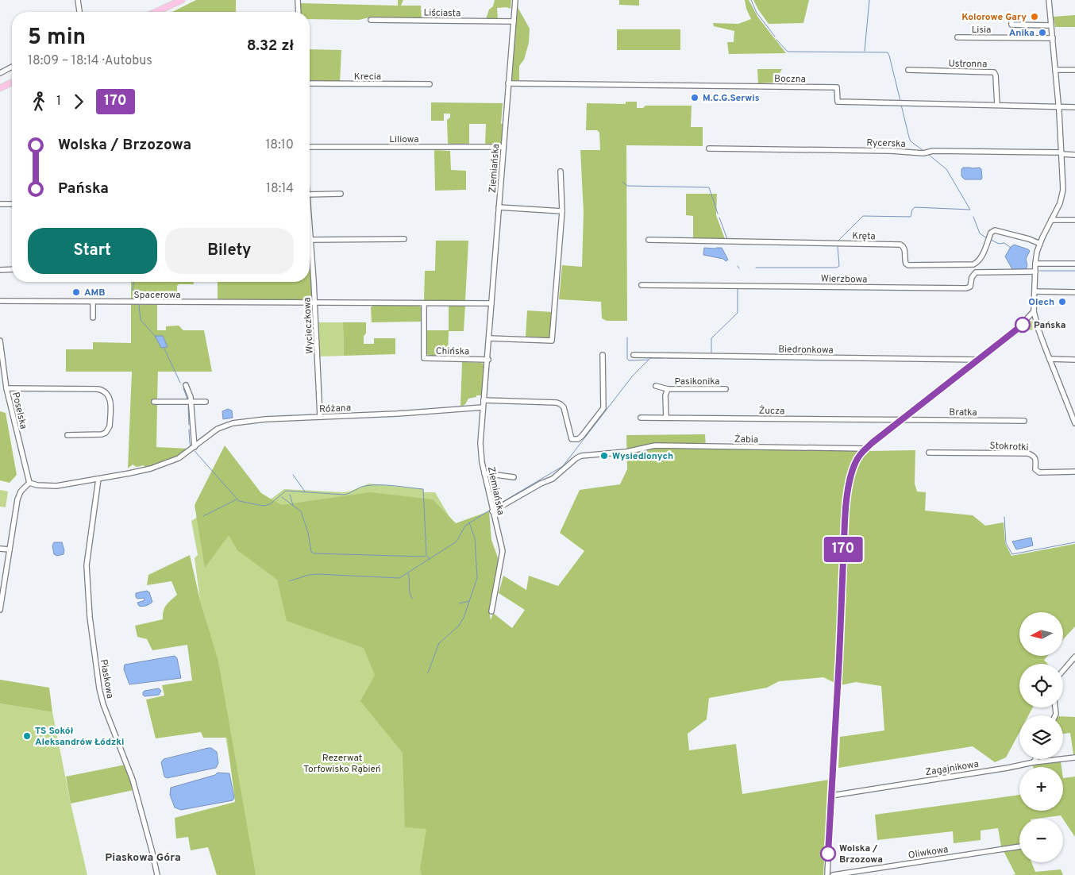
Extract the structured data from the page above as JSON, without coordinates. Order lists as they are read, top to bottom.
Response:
{
  "streets": {
    "street": [
      "Liściasta",
      "Lisia",
      "Ustronna",
      "Krecia",
      "Boczna",
      "Liliowa",
      "Rycerska",
      "Ziemiańska",
      "Kręta",
      "Wierzbowa",
      "Spacerowa",
      "Wycieczkowa",
      "Biedronkowa",
      "Chińska",
      "Pasikonika",
      "Różana",
      "Poselska",
      "Żucza",
      "Bratka",
      "Żabia",
      "Stokrotki",
      "Piaskowa",
      "Zagajnikowa",
      "Oliwkowa"
    ]
  },
  "crossings": [
    ["Liściasta", "Ziemiańska"],
    ["Ustronna", "Boczna"],
    ["Boczna", "Ziemiańska"],
    ["Liliowa", "Ziemiańska"],
    ["Ziemiańska", "Chińska"],
    ["Ziemiańska", "Różana"],
    ["Ziemiańska", "Żabia"],
    ["Spacerowa", "Wycieczkowa"],
    ["Wycieczkowa", "Różana"],
    ["Pasikonika", "Żucza"],
    ["Różana", "Poselska"],
    ["Różana", "Piaskowa"],
    ["Żucza", "Bratka"]
  ],
  "districts": ["Piaskowa Góra"],
  "parks": ["Rezerwat Torfowisko Rąbień"],
  "places": [
    "Kolorowe Gary",
    "Anika",
    "M.C.G.Serwis",
    "AMB",
    "Olech",
    "Pańska",
    "Wysiedlonych",
    "TS Sokół Aleksandrów Łódzki",
    "Wolska / Brzozowa"
  ],
  "lines": ["bus line 170"],
  "north": "left",
  "page": {
    "on_map": "170",
    "heading": ["5 min", "18:09 – 18:14 · Autobus", "8.32 zł"],
    "legs": ["1", "170"],
    "list": [
      {
        "name": "Wolska / Brzozowa",
        "value": "18:10"
      },
      {
        "name": "Pańska",
        "value": "18:14"
      }
    ],
    "buttons": ["Start", "Bilety"],
    "map_buttons": ["+", "−"]
  }
}
